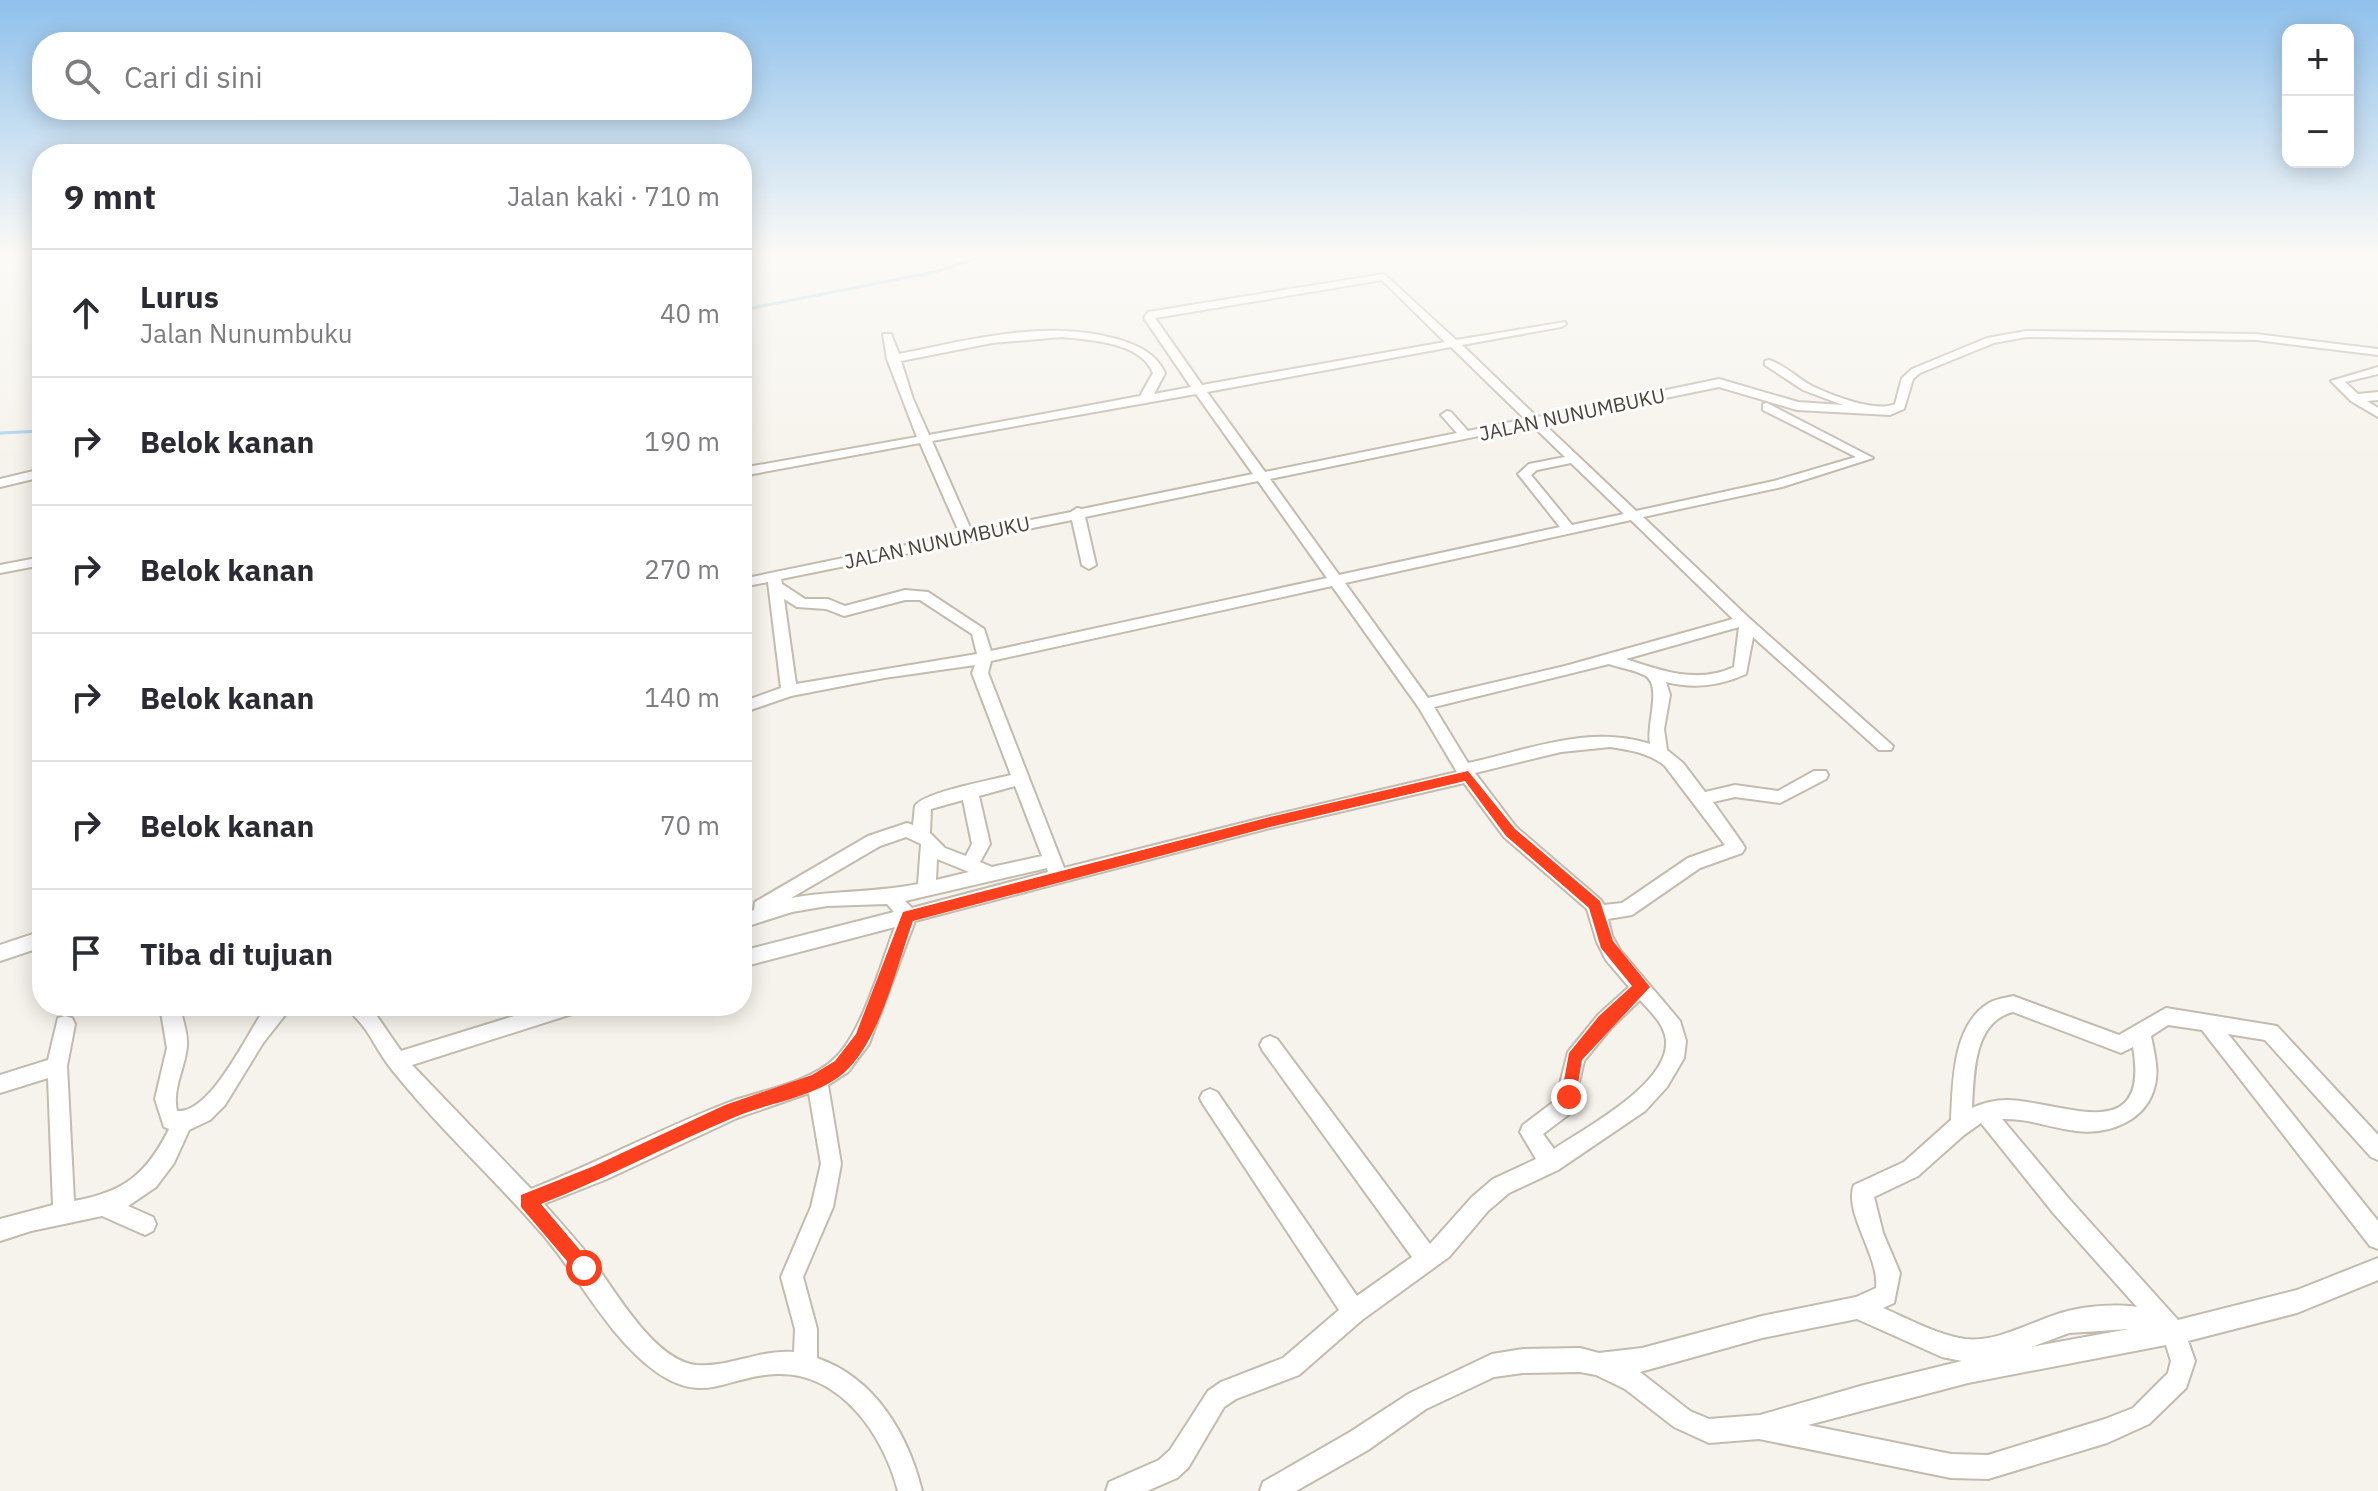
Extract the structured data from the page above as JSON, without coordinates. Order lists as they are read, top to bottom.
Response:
{
  "streets": {
    "street": ["JALAN NUNUMBUKU"]
  },
  "page": {
    "map_buttons": ["+", "−"],
    "search": "Cari di sini",
    "heading": ["9 mnt", "Jalan kaki · 710 m"],
    "list": [
      ["Lurus", "Jalan Nunumbuku", "40 m"],
      ["Belok kanan", "190 m"],
      ["Belok kanan", "270 m"],
      ["Belok kanan", "140 m"],
      ["Belok kanan", "70 m"],
      "Tiba di tujuan"
    ]
  }
}
